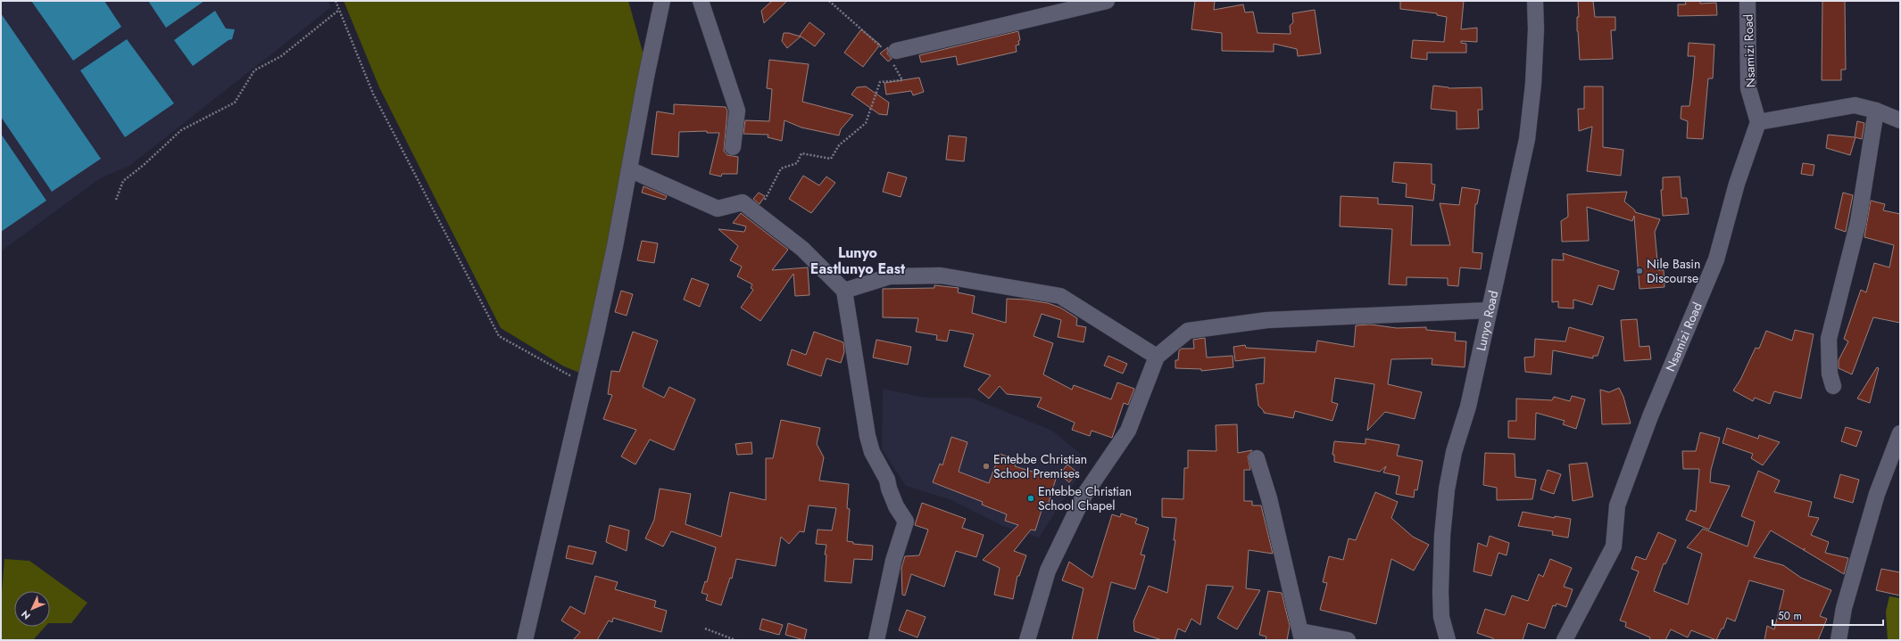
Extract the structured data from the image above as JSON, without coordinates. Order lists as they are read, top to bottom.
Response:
{
  "streets": {
    "street": ["Nsamizi Road", "Lunyo Road"]
  },
  "districts": ["Lunyo Eastlunyo East"],
  "places": ["Nile Basin Discourse", "Entebbe Christian School Premises", "Entebbe Christian School Chapel"],
  "scale_bar": "50 m",
  "north": "bottom left"
}
